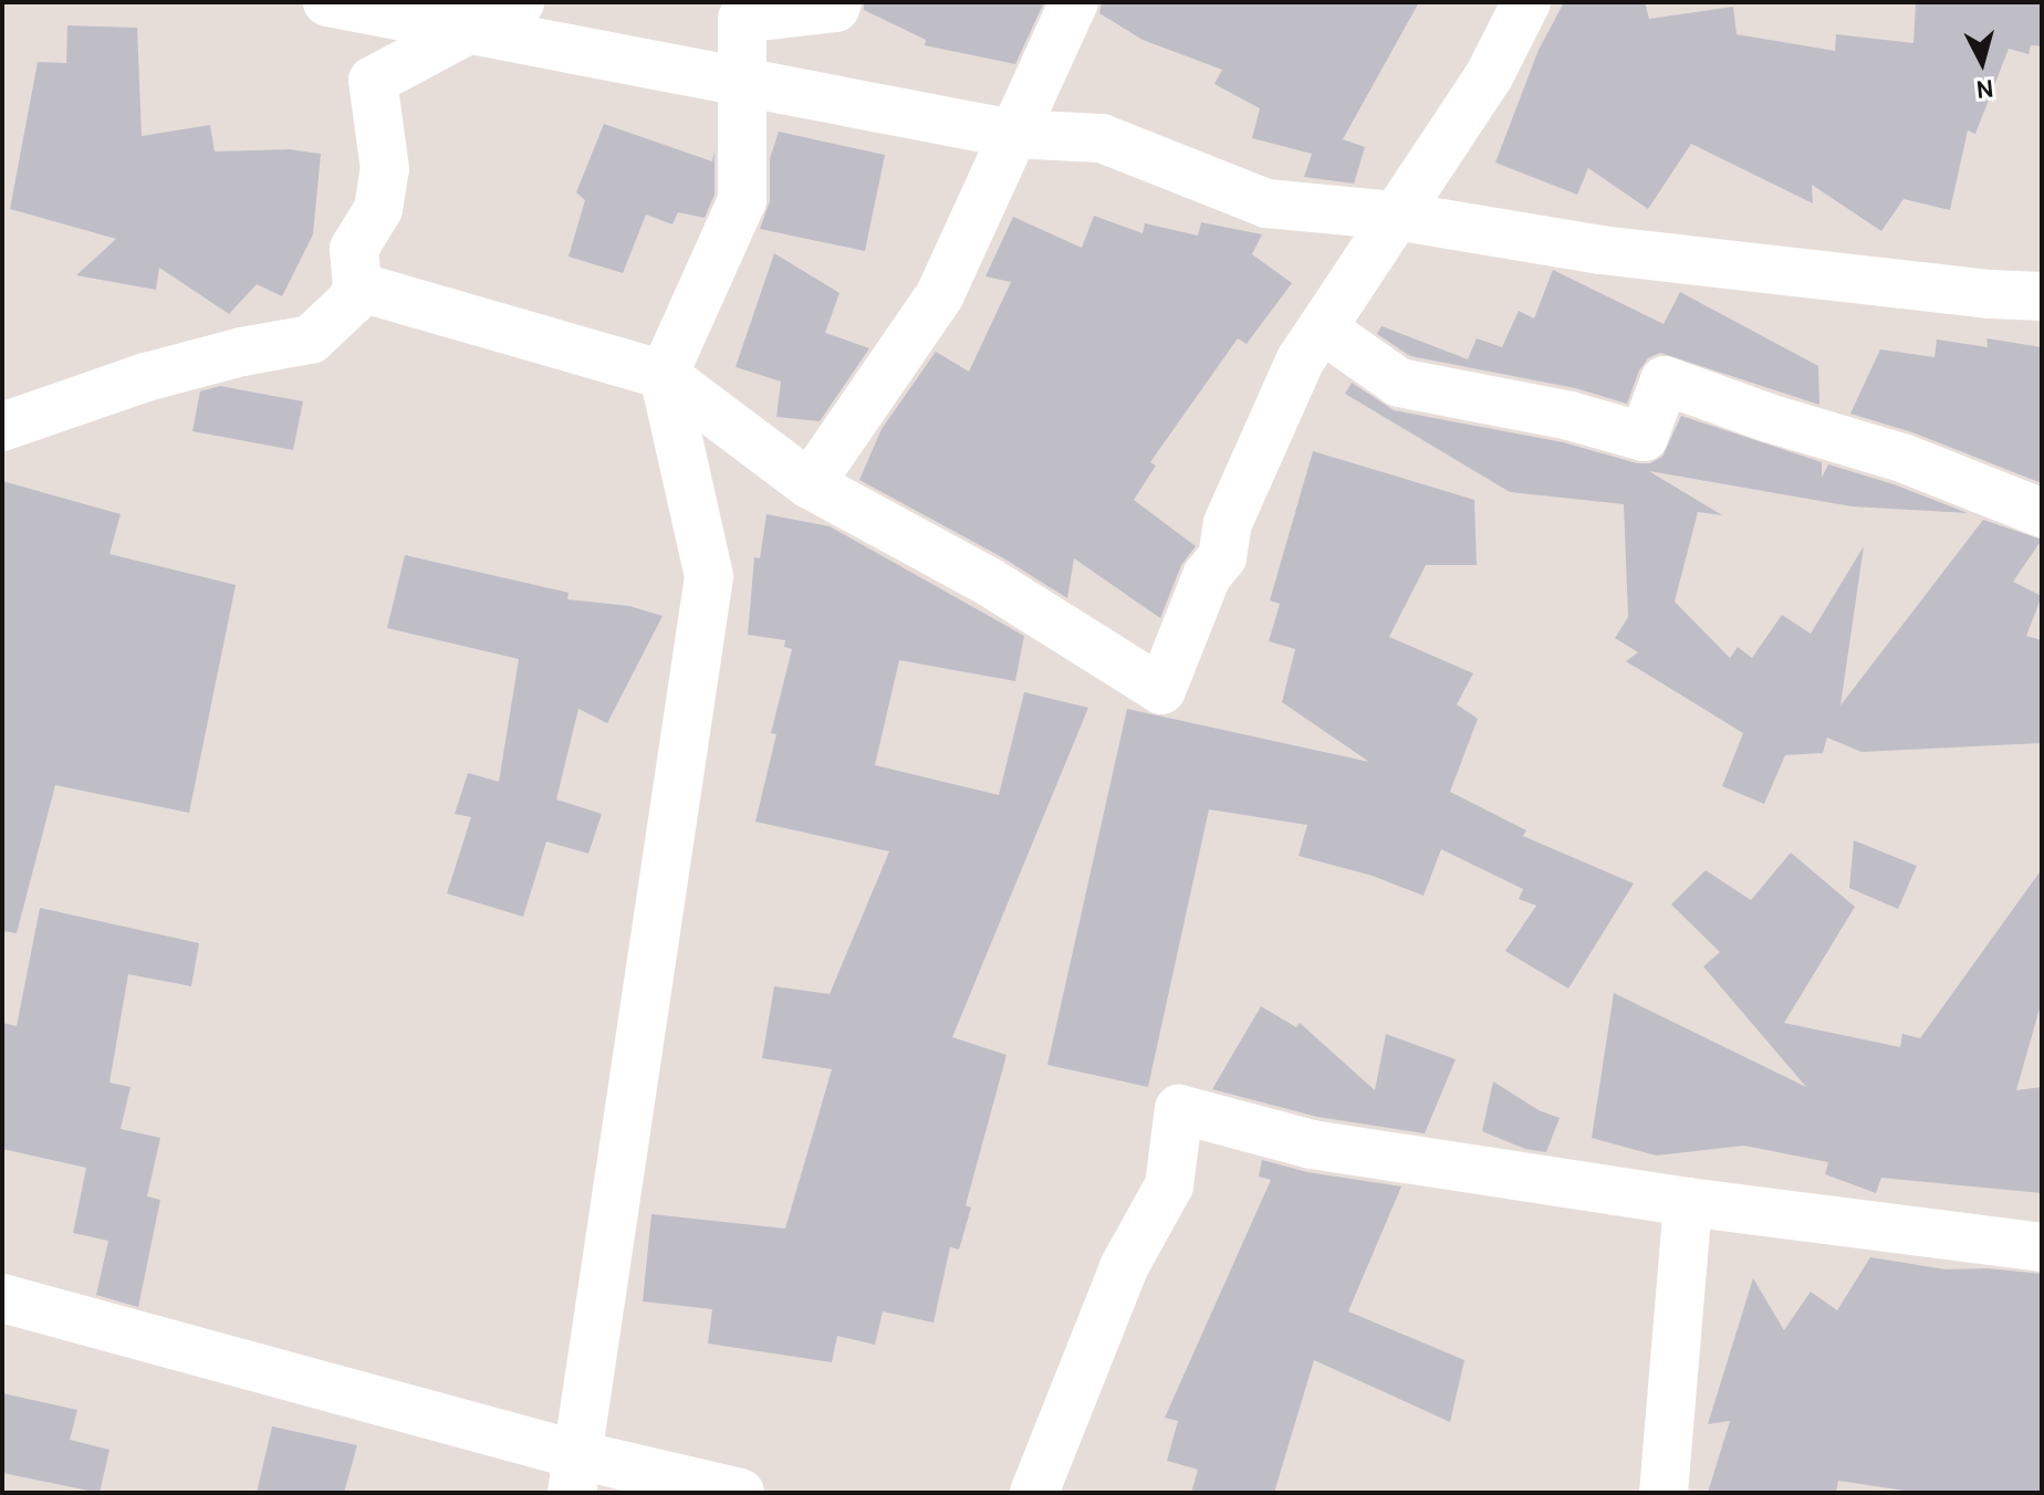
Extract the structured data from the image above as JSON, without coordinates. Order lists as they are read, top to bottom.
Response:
{
  "north": "bottom"
}
